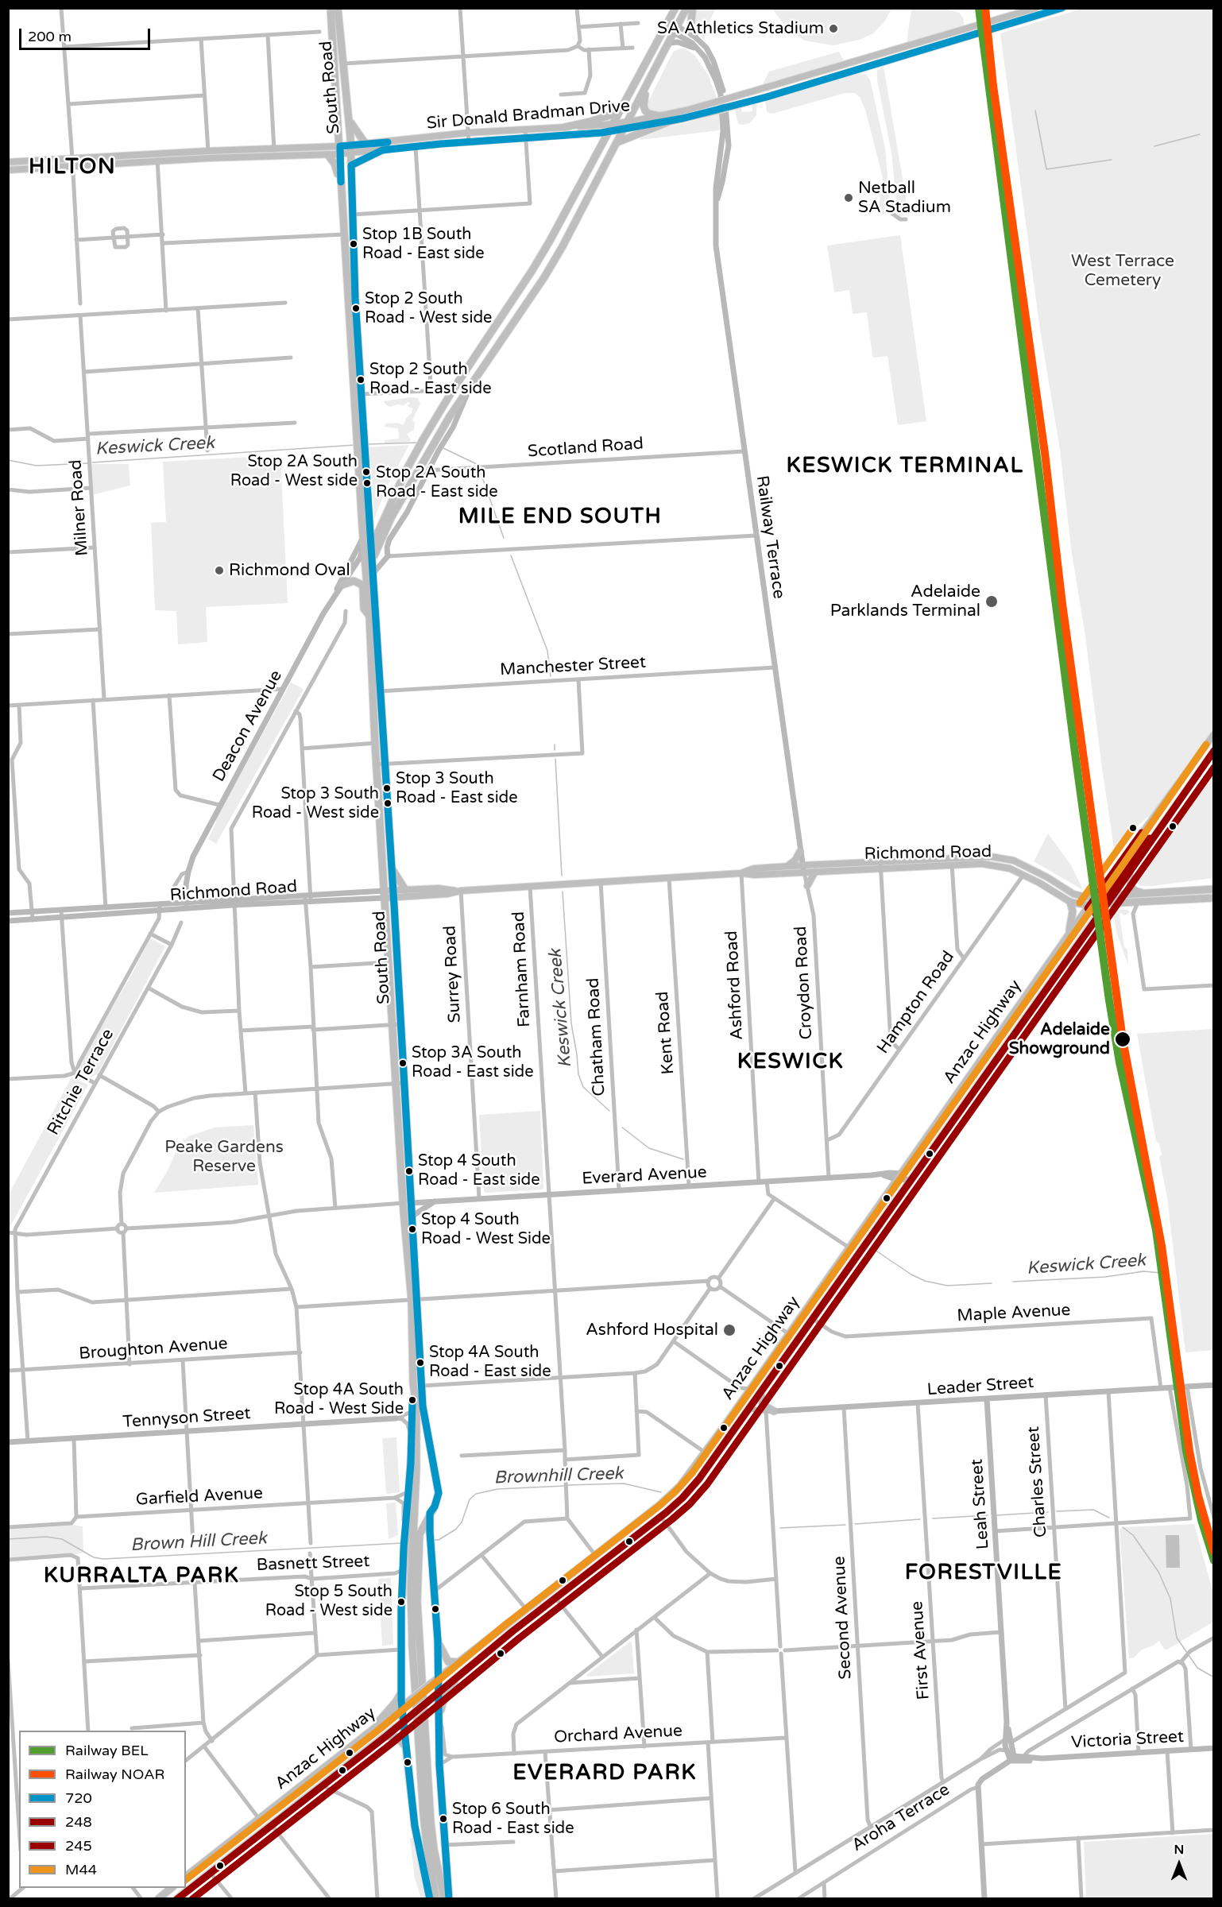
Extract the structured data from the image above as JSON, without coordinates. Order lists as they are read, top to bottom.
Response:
{
  "streets": {
    "highway": ["South Road", "Anzac Highway"],
    "main road": ["Sir Donald Bradman Drive", "Richmond Road"],
    "street": [
      "Scotland Road",
      "Milner Road",
      "Railway Terrace",
      "Manchester Street",
      "Deacon Avenue",
      "Farnham Road",
      "Surrey Road",
      "Croydon Road",
      "Ashford Road",
      "Hampton Road",
      "Kent Road",
      "Chatham Road",
      "Ritchie Terrace",
      "Everard Avenue",
      "Maple Avenue",
      "Broughton Avenue",
      "Leader Street",
      "Tennyson Street",
      "Charles Street",
      "Garfield Avenue",
      "Leah Street",
      "Basnett Street",
      "Second Avenue",
      "First Avenue",
      "Orchard Avenue",
      "Victoria Street",
      "Aroha Terrace"
    ]
  },
  "crossings": [
    ["South Road", "Sir Donald Bradman Drive"],
    ["South Road", "Manchester Street"],
    ["South Road", "Deacon Avenue"],
    ["South Road", "Richmond Road"],
    ["South Road", "Everard Avenue"],
    ["Scotland Road", "Railway Terrace"],
    ["Railway Terrace", "Manchester Street"],
    ["Railway Terrace", "Richmond Road"],
    ["Railway Terrace", "Croydon Road"],
    ["Deacon Avenue", "Richmond Road"],
    ["Richmond Road", "Farnham Road"],
    ["Richmond Road", "Surrey Road"],
    ["Richmond Road", "Croydon Road"],
    ["Richmond Road", "Ashford Road"],
    ["Richmond Road", "Hampton Road"],
    ["Richmond Road", "Anzac Highway"],
    ["Richmond Road", "Kent Road"],
    ["Richmond Road", "Chatham Road"],
    ["Farnham Road", "Everard Avenue"],
    ["Surrey Road", "Everard Avenue"],
    ["Croydon Road", "Hampton Road"],
    ["Croydon Road", "Everard Avenue"],
    ["Ashford Road", "Everard Avenue"],
    ["Anzac Highway", "Everard Avenue"],
    ["Anzac Highway", "Maple Avenue"],
    ["Anzac Highway", "Leader Street"],
    ["Kent Road", "Everard Avenue"],
    ["Chatham Road", "Everard Avenue"],
    ["Maple Avenue", "Leader Street"],
    ["Leader Street", "Charles Street"],
    ["Leader Street", "Leah Street"],
    ["Leader Street", "Second Avenue"],
    ["Leader Street", "First Avenue"],
    ["Leah Street", "Victoria Street"],
    ["Leah Street", "Aroha Terrace"],
    ["Victoria Street", "Aroha Terrace"]
  ],
  "districts": [
    "HILTON",
    "KESWICK TERMINAL",
    "MILE END SOUTH",
    "KESWICK",
    "FORESTVILLE",
    "KURRALTA PARK",
    "EVERARD PARK"
  ],
  "water": ["Keswick Creek", "Brownhill Creek", "Brown Hill Creek"],
  "parks": ["West Terrace Cemetery", "Peake Gardens Reserve"],
  "places": [
    "SA Athletics Stadium",
    "Netball SA Stadium",
    "Stop 1B South Road - East side",
    "Stop 2 South Road - West side",
    "Stop 2 South Road - East side",
    "Stop 2A South Road - West side",
    "Stop 2A South Road - East side",
    "Richmond Oval",
    "Adelaide Parklands Terminal",
    "Stop 3 South Road - East side",
    "Stop 3 South Road - West side",
    "Adelaide Showground",
    "Stop 3A South Road - East side",
    "Stop 4 South Road - East side",
    "Stop 4 South Road - West Side",
    "Ashford Hospital",
    "Stop 4A South Road - East side",
    "Stop 4A South Road - West Side",
    "Stop 5 South Road - West side",
    "Stop 6 South Road - East side"
  ],
  "lines": [
    "rail line BEL",
    "rail line NOAR",
    "transit line 720",
    "transit line M44",
    "transit line 248",
    "transit line 245"
  ],
  "legend": [
    "Railway BEL",
    "Railway NOAR",
    "720",
    "248",
    "245",
    "M44"
  ],
  "scale_bar": "200 m",
  "north": "top"
}
